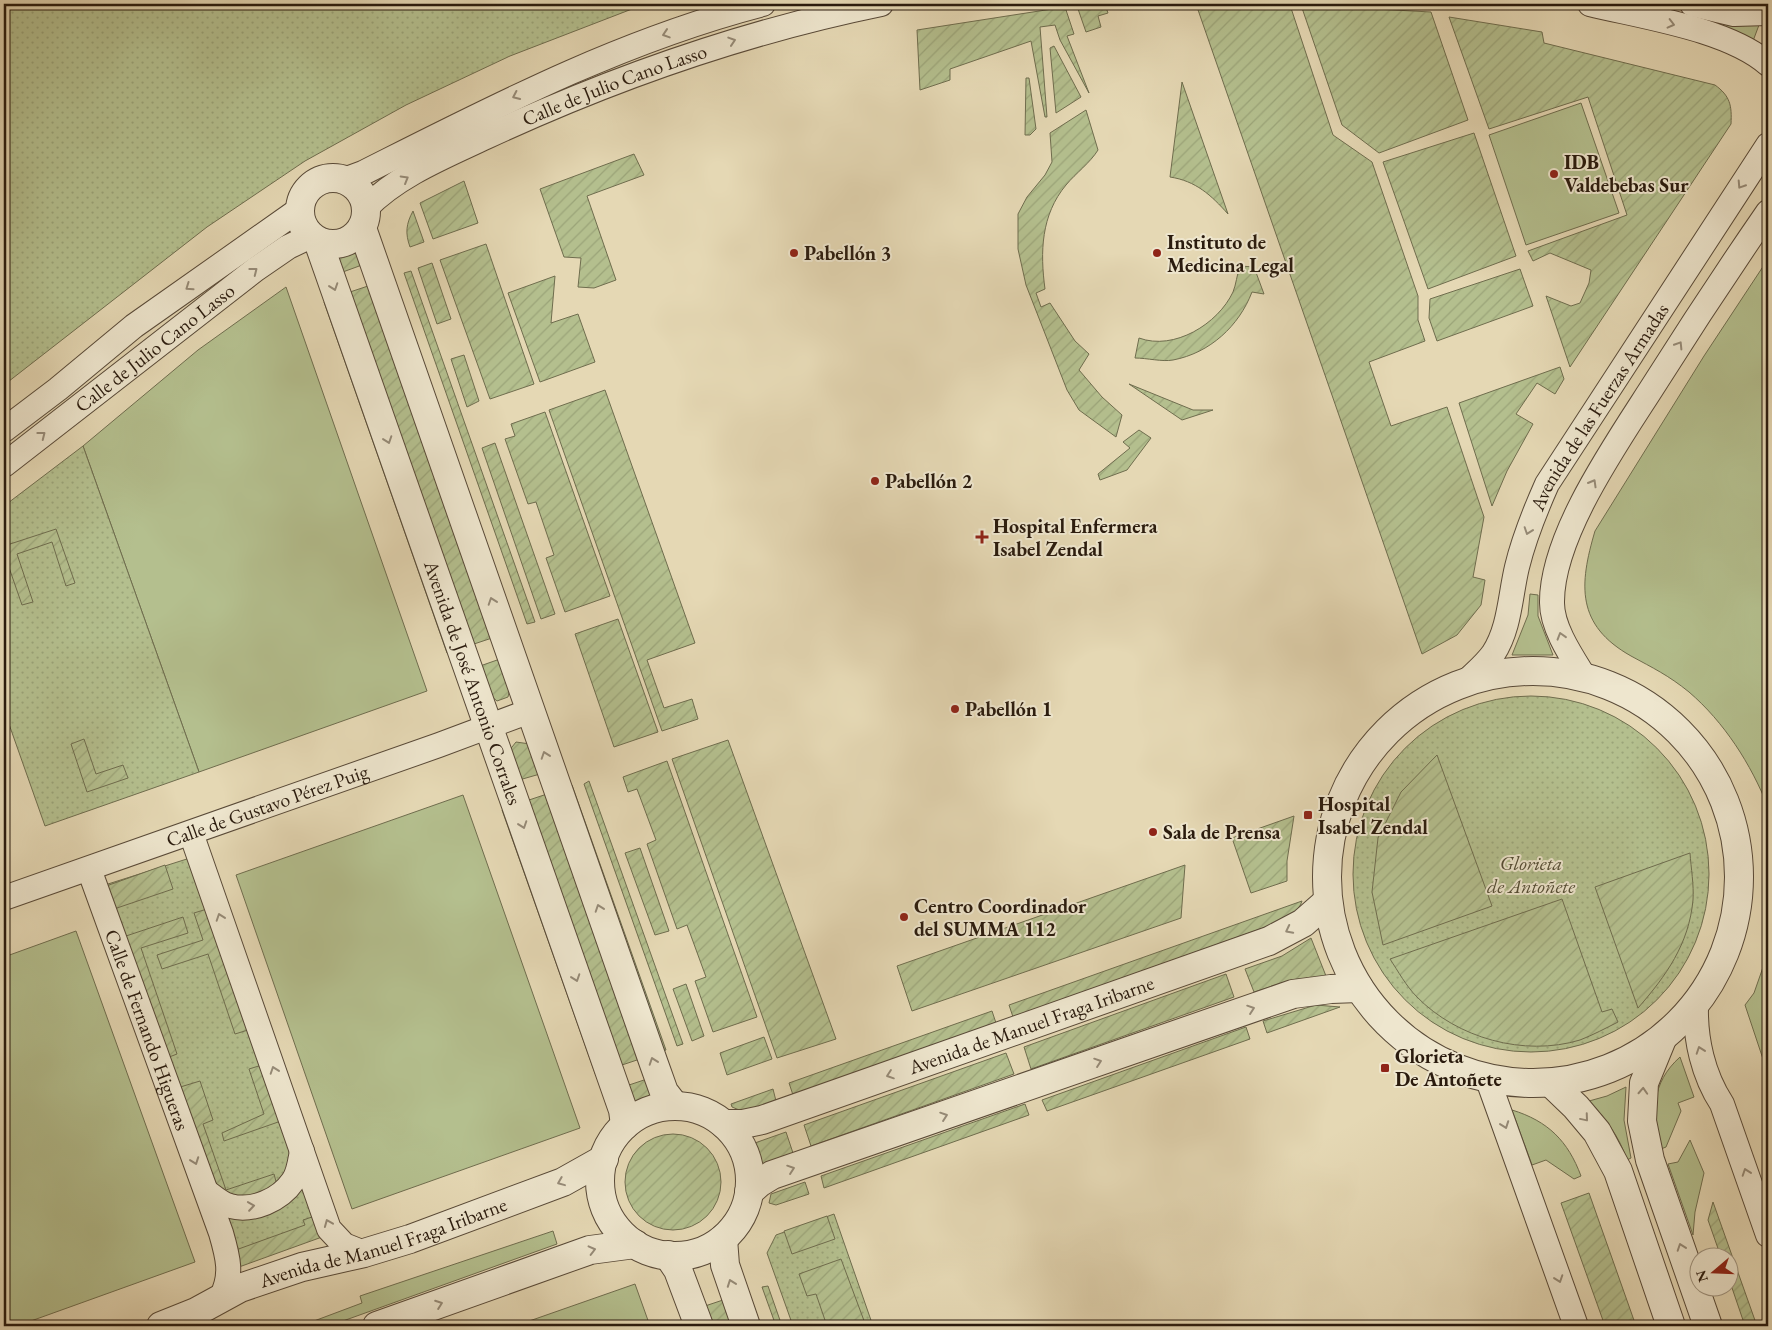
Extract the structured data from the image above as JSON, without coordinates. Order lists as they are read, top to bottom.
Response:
{
  "streets": {
    "street": [
      "Calle de Julio Cano Lasso",
      "Avenida de las Fuerzas Armadas",
      "Avenida de José Antonio Corrales",
      "Calle de Gustavo Pérez Puig",
      "Avenida de Manuel Fraga Iribarne",
      "Calle de Fernando Higueras"
    ]
  },
  "crossings": [
    ["Calle de Julio Cano Lasso", "Avenida de José Antonio Corrales"],
    ["Avenida de José Antonio Corrales", "Calle de Gustavo Pérez Puig"],
    ["Avenida de José Antonio Corrales", "Avenida de Manuel Fraga Iribarne"],
    ["Calle de Gustavo Pérez Puig", "Calle de Fernando Higueras"],
    ["Avenida de Manuel Fraga Iribarne", "Calle de Fernando Higueras"]
  ],
  "parks": ["Glorieta de Antoñete"],
  "places": {
    "other": [
      "IDB Valdebebas Sur",
      "Pabellón 3",
      "Instituto de Medicina Legal",
      "Pabellón 2",
      "Pabellón 1",
      "Sala de Prensa",
      "Centro Coordinador del SUMMA 112"
    ],
    "health": ["Hospital Enfermera Isabel Zendal"],
    "transit": ["Hospital Isabel Zendal", "Glorieta De Antoñete"]
  },
  "north": "left"
}
